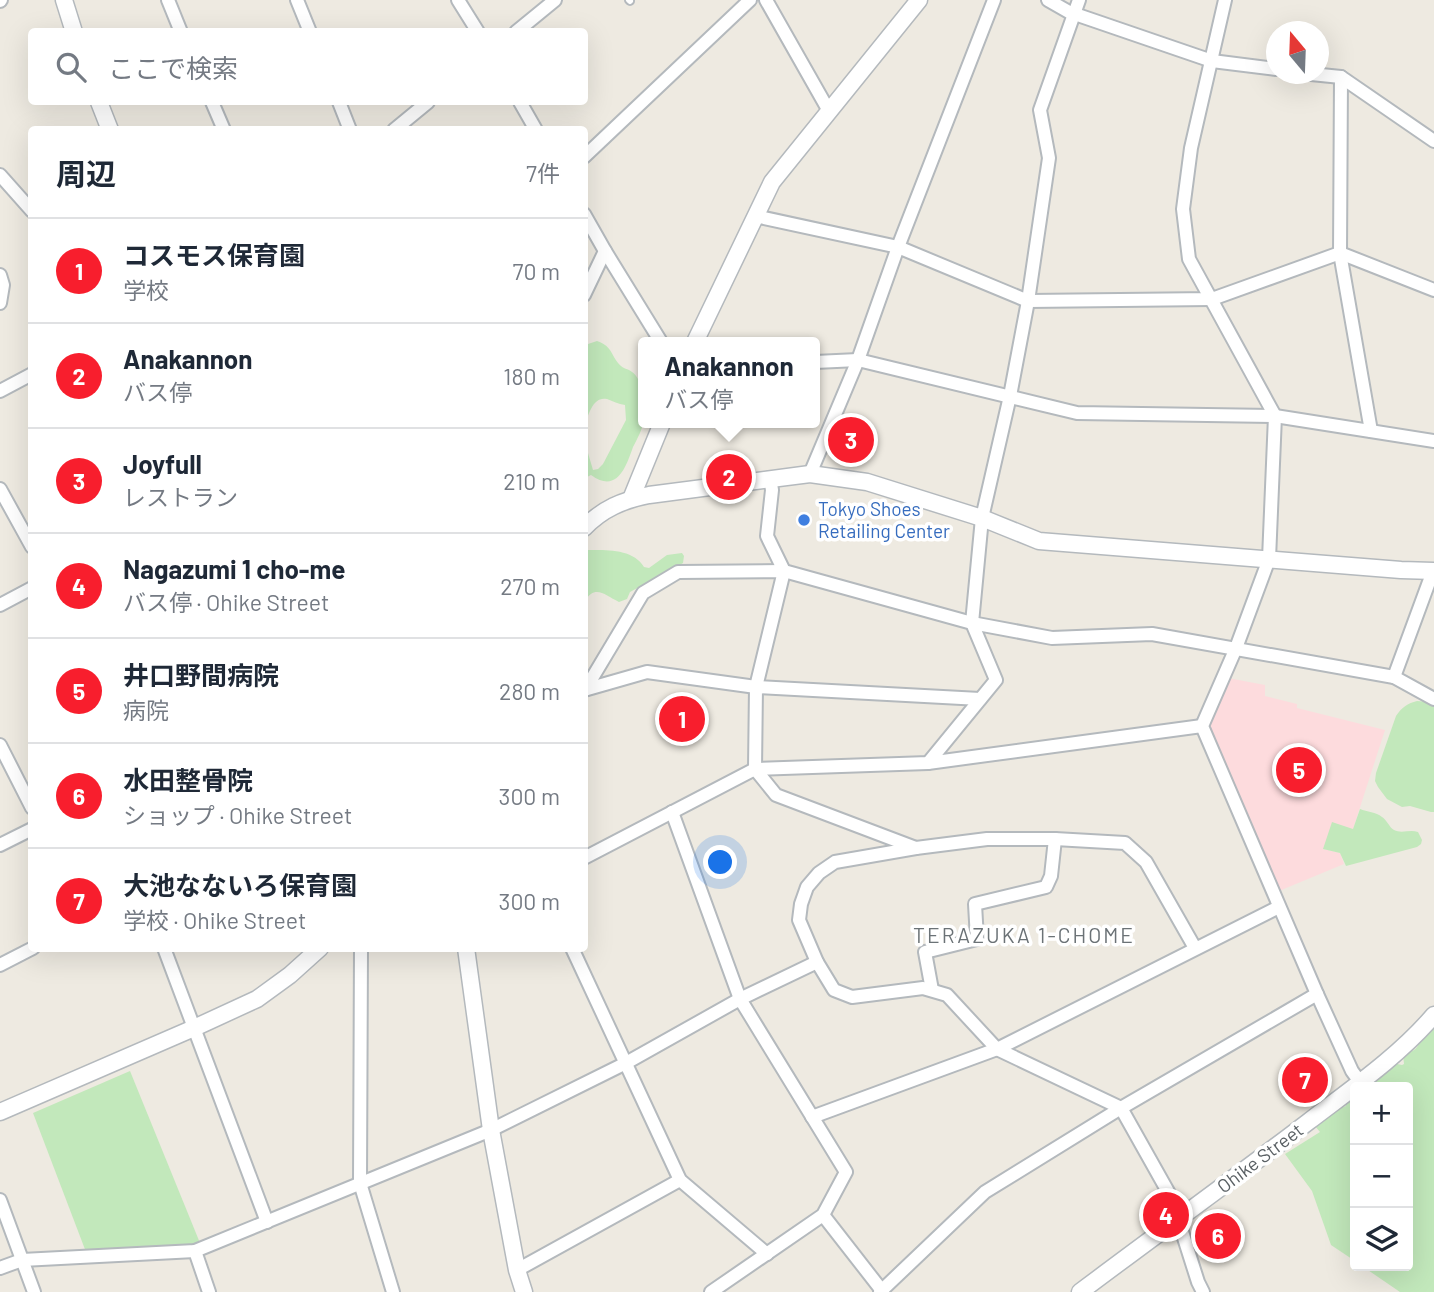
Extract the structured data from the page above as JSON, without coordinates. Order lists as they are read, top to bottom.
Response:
{
  "streets": {
    "street": ["Ohike Street"]
  },
  "districts": ["TERAZUKA 1-CHOME"],
  "places": ["Tokyo Shoes Retailing Center"],
  "north": "top",
  "page": {
    "search": "ここで検索",
    "heading": ["周辺", "7件"],
    "list": [
      {
        "mark": "1",
        "name": "コスモス保育園",
        "note": "学校",
        "value": "70 m"
      },
      {
        "mark": "2",
        "name": "Anakannon",
        "note": "バス停",
        "value": "180 m"
      },
      {
        "mark": "3",
        "name": "Joyfull",
        "note": "レストラン",
        "value": "210 m"
      },
      {
        "mark": "4",
        "name": "Nagazumi 1 cho-me",
        "note": "バス停 · Ohike Street",
        "value": "270 m"
      },
      {
        "mark": "5",
        "name": "井口野間病院",
        "note": "病院",
        "value": "280 m"
      },
      {
        "mark": "6",
        "name": "水田整骨院",
        "note": "ショップ · Ohike Street",
        "value": "300 m"
      },
      {
        "mark": "7",
        "name": "大池なないろ保育園",
        "note": "学校 · Ohike Street",
        "value": "300 m"
      }
    ],
    "popup": ["Anakannon", "バス停"],
    "pins": [
      "3",
      "2",
      "1",
      "5",
      "7",
      "4",
      "6"
    ],
    "map_buttons": ["+", "−"]
  }
}
